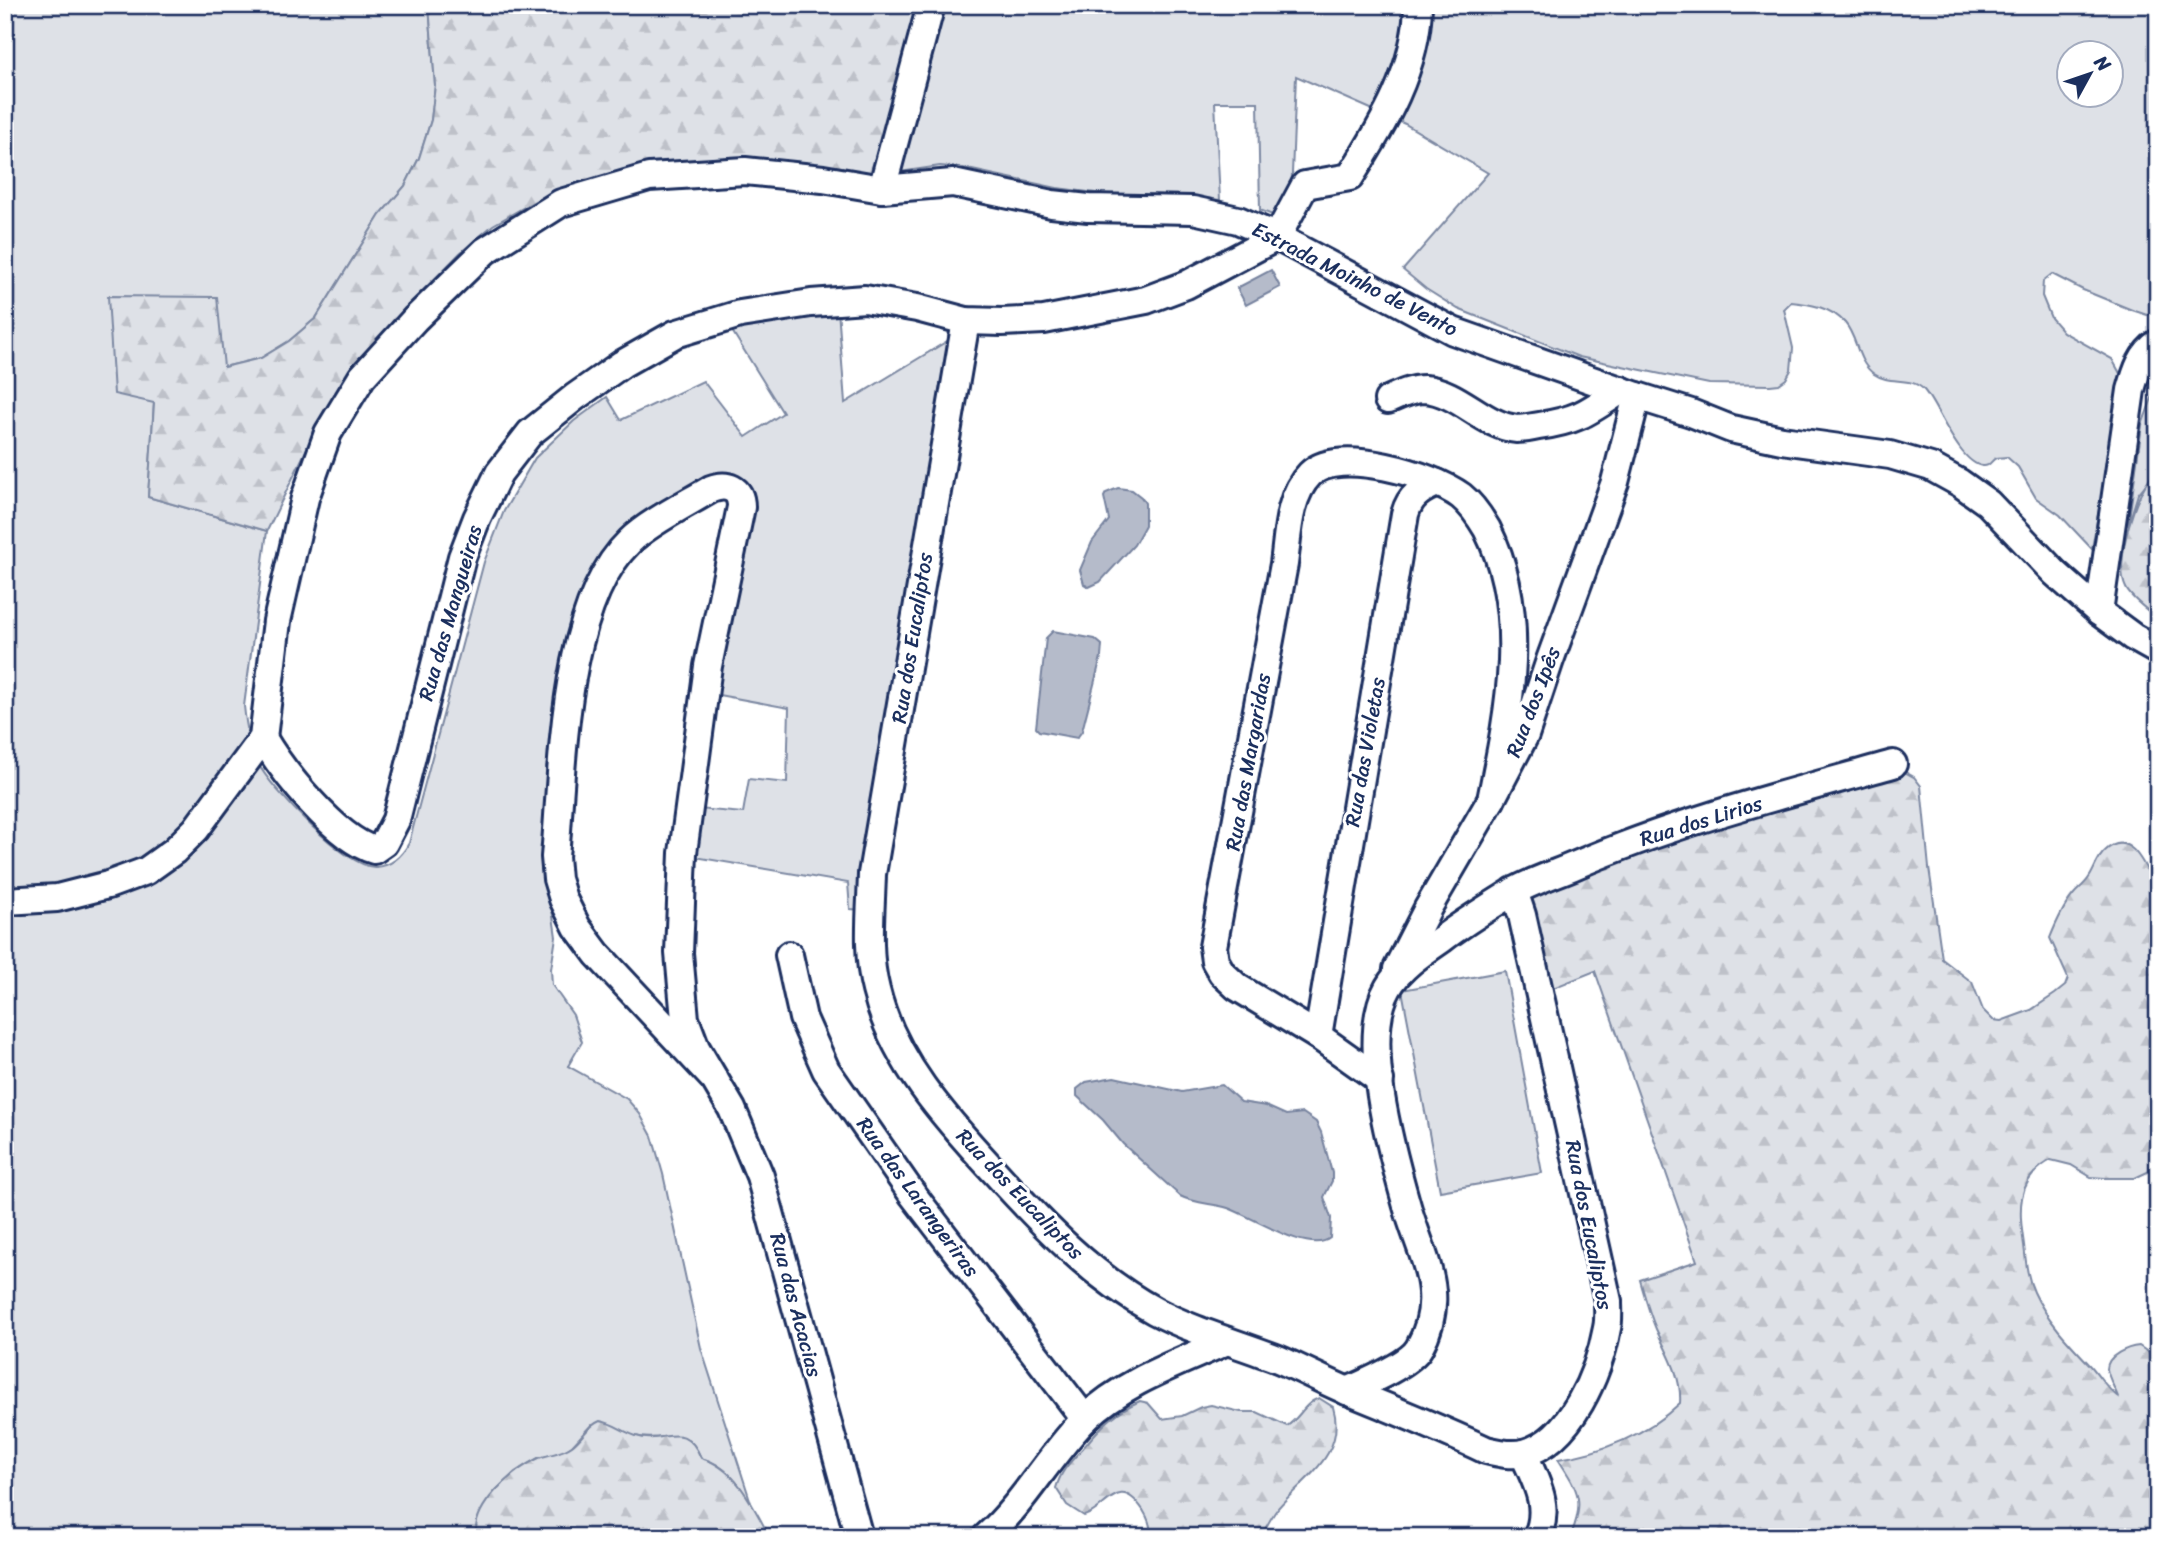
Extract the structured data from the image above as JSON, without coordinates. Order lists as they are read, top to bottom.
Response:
{
  "streets": {
    "street": [
      "Estrada Moinho de Vento",
      "Rua das Mangueiras",
      "Rua dos Eucaliptos",
      "Rua dos Ipês",
      "Rua das Violetas",
      "Rua das Margaridas",
      "Rua dos Lirios",
      "Rua das Larangeriras",
      "Rua das Acacias"
    ]
  },
  "crossings": [
    ["Estrada Moinho de Vento", "Rua das Mangueiras"],
    ["Estrada Moinho de Vento", "Rua dos Ipês"],
    ["Rua das Mangueiras", "Rua dos Eucaliptos"],
    ["Rua dos Eucaliptos", "Rua dos Ipês"],
    ["Rua dos Eucaliptos", "Rua dos Lirios"],
    ["Rua dos Ipês", "Rua das Margaridas"],
    ["Rua dos Ipês", "Rua dos Lirios"],
    ["Rua das Violetas", "Rua das Margaridas"]
  ],
  "north": "top right"
}
